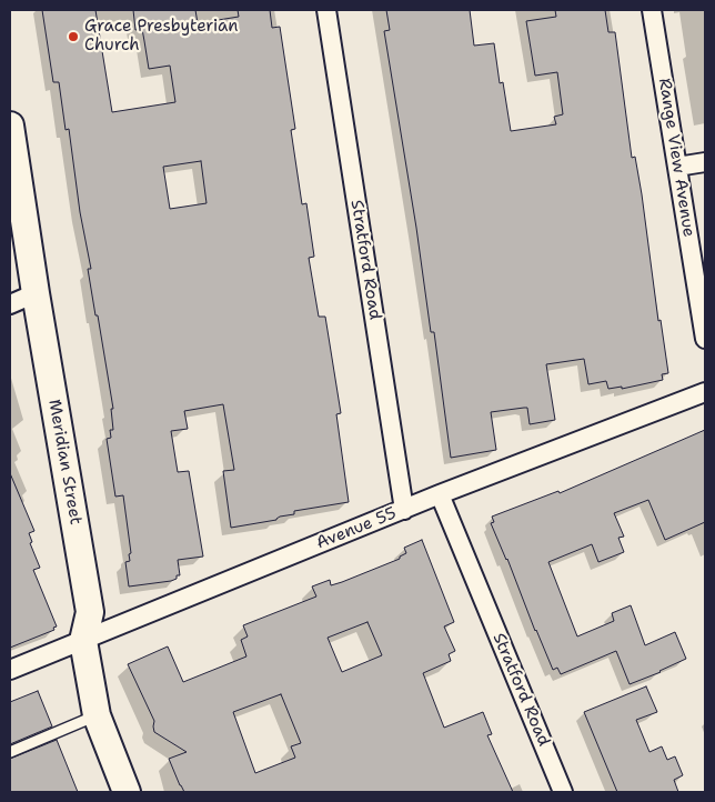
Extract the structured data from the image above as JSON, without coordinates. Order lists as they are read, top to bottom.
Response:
{
  "streets": {
    "street": [
      "Range View Avenue",
      "Stratford Road",
      "Meridian Street",
      "Avenue 55"
    ]
  },
  "crossings": [
    ["Stratford Road", "Avenue 55"],
    ["Meridian Street", "Avenue 55"]
  ],
  "places": ["Grace Presbyterian Church"]
}
